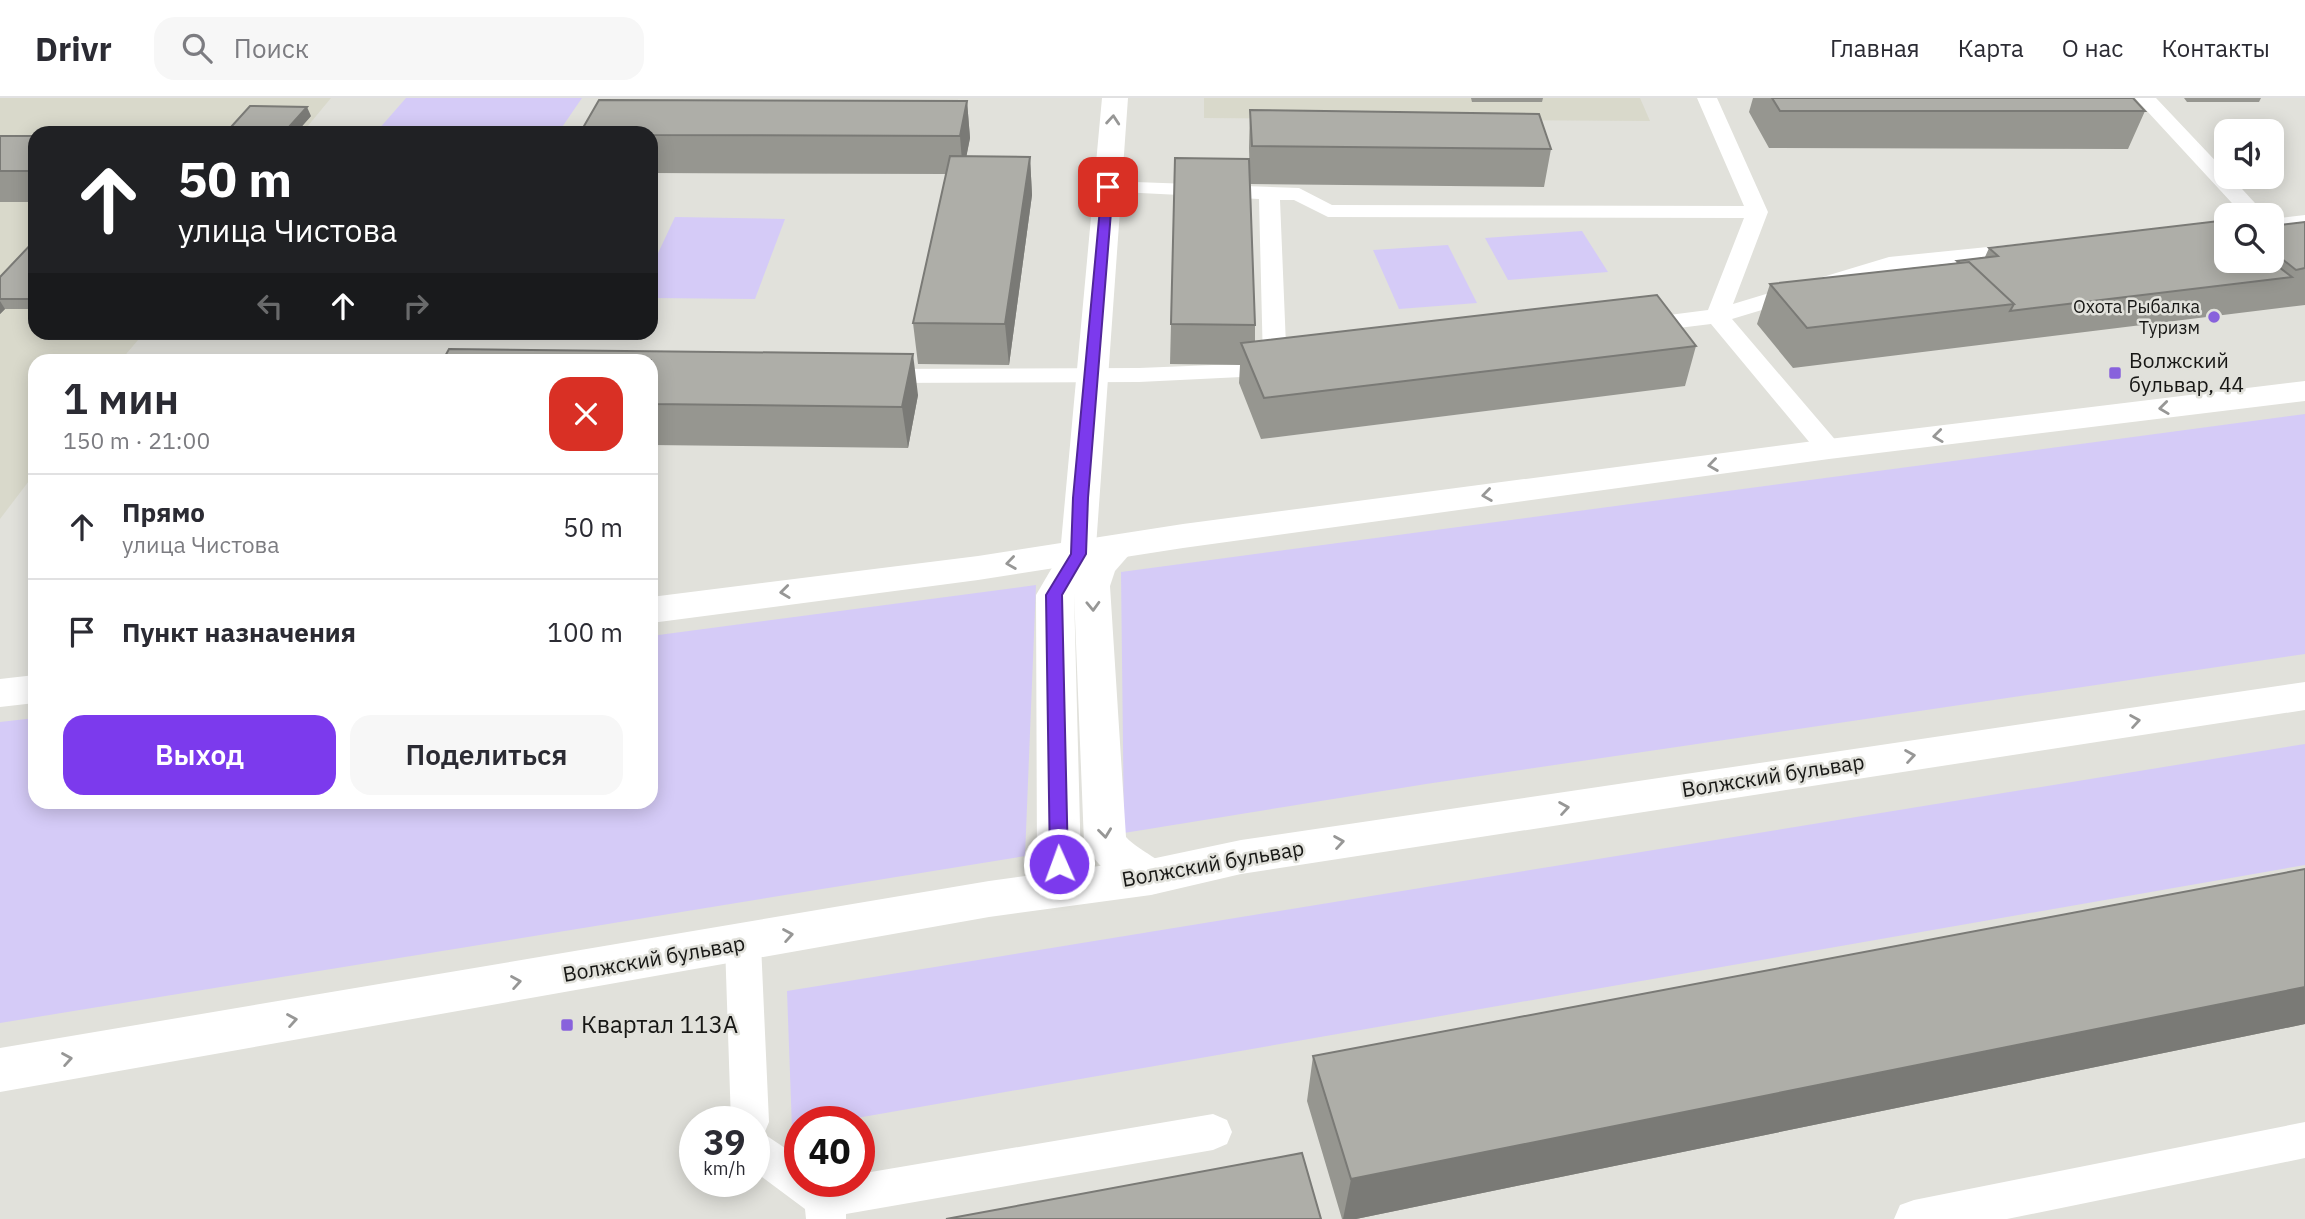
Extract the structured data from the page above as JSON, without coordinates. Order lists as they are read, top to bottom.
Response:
{
  "streets": {
    "main road": ["Волжский бульвар"]
  },
  "places": {
    "other": ["Охота Рыбалка Туризм"],
    "transit": ["Волжский бульвар, 44", "Квартал 113А"]
  },
  "page": {
    "header": "Drivr",
    "search": "Поиск",
    "nav": [
      "Главная",
      "Карта",
      "О нас",
      "Контакты"
    ],
    "turn": ["50 m", "улица Чистова"],
    "heading": ["1 мин", "150 m · 21:00"],
    "list": [
      {
        "name": "Прямо",
        "note": "улица Чистова",
        "value": "50 m"
      },
      {
        "name": "Пункт назначения",
        "value": "100 m"
      }
    ],
    "buttons": ["Выход", "Поделиться"],
    "speed": "39 km/h",
    "limit": "40"
  }
}
